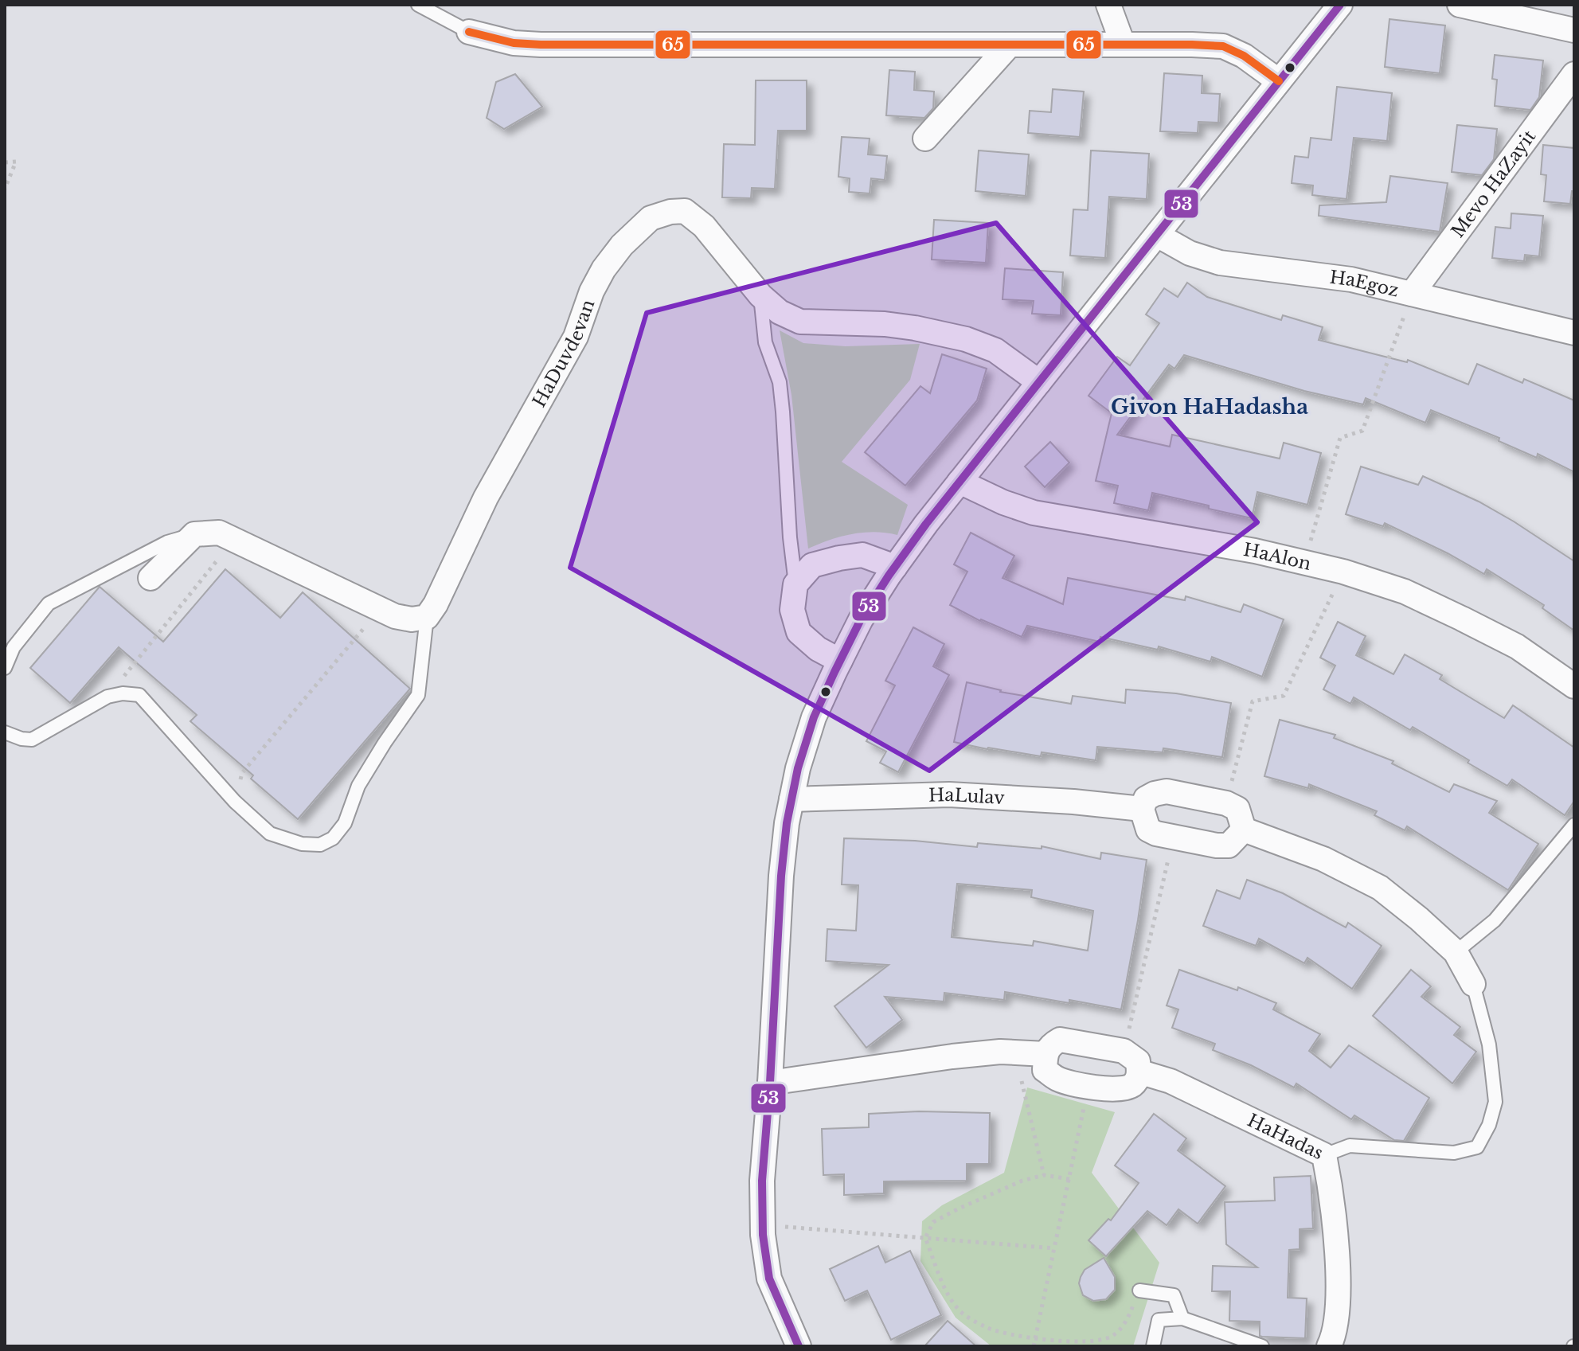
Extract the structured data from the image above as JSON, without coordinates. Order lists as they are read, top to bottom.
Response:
{
  "streets": {
    "street": [
      "Mevo HaZayit",
      "HaEgoz",
      "HaDuvdevan",
      "HaAlon",
      "HaLulav",
      "HaHadas"
    ]
  },
  "crossings": [
    ["Mevo HaZayit", "HaEgoz"]
  ],
  "districts": ["Givon HaHadasha"],
  "lines": ["transit line 53", "transit line 65"]
}
